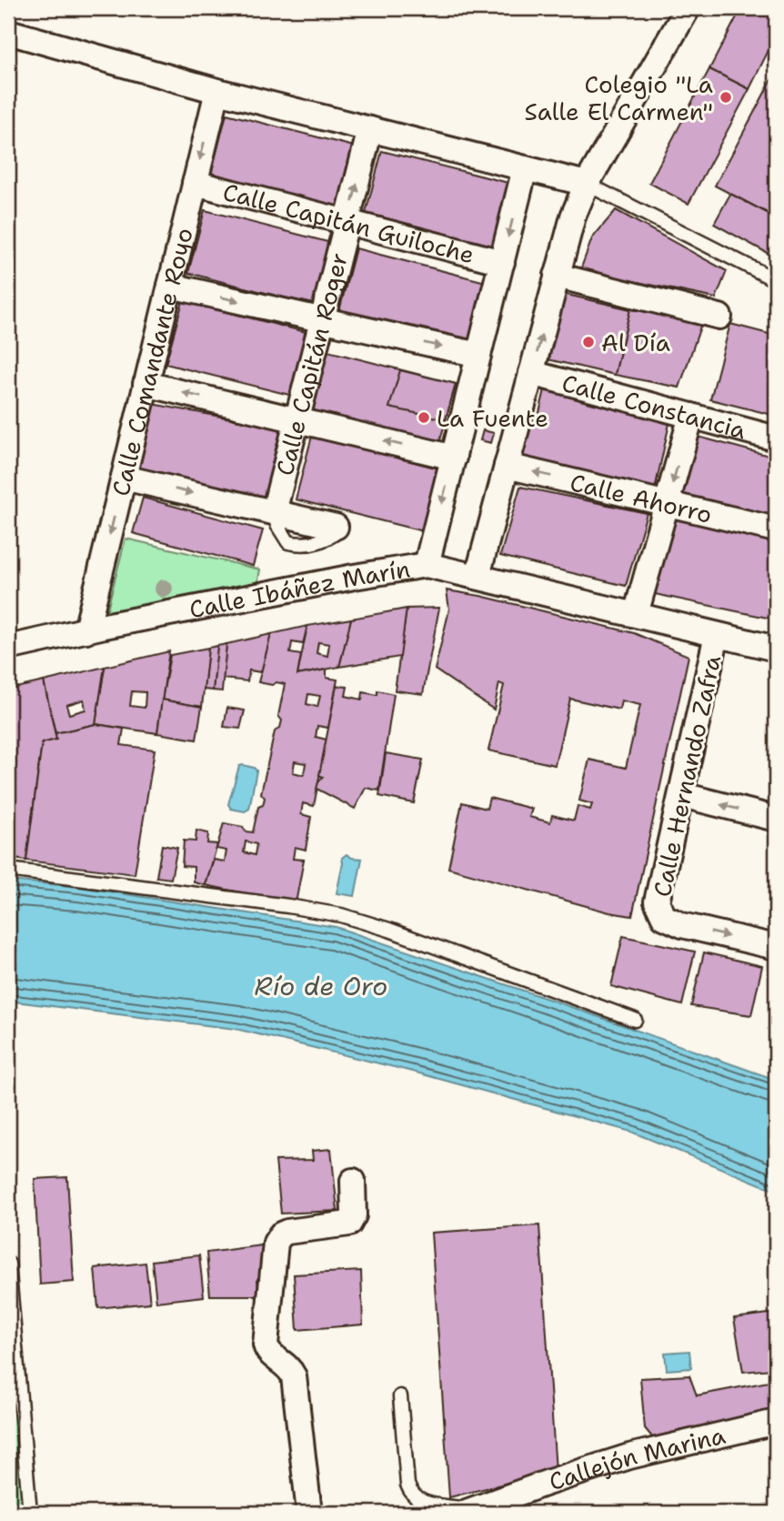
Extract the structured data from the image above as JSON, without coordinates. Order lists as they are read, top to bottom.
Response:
{
  "streets": {
    "street": [
      "Calle Capitán Guiloche",
      "Calle Comandante Royo",
      "Calle Capitán Roger",
      "Calle Constancia",
      "Calle Ahorro",
      "Calle Ibáñez Marín",
      "Calle Hernando Zafra",
      "Callejón Marina"
    ]
  },
  "crossings": [
    ["Calle Capitán Guiloche", "Calle Comandante Royo"],
    ["Calle Capitán Guiloche", "Calle Capitán Roger"],
    ["Calle Comandante Royo", "Calle Ibáñez Marín"],
    ["Calle Ibáñez Marín", "Calle Hernando Zafra"]
  ],
  "one_way": ["Calle Comandante Royo"],
  "water": ["Río de Oro"],
  "places": ["Colegio \"La Salle El Carmen\"", "Al Día", "La Fuente"]
}
